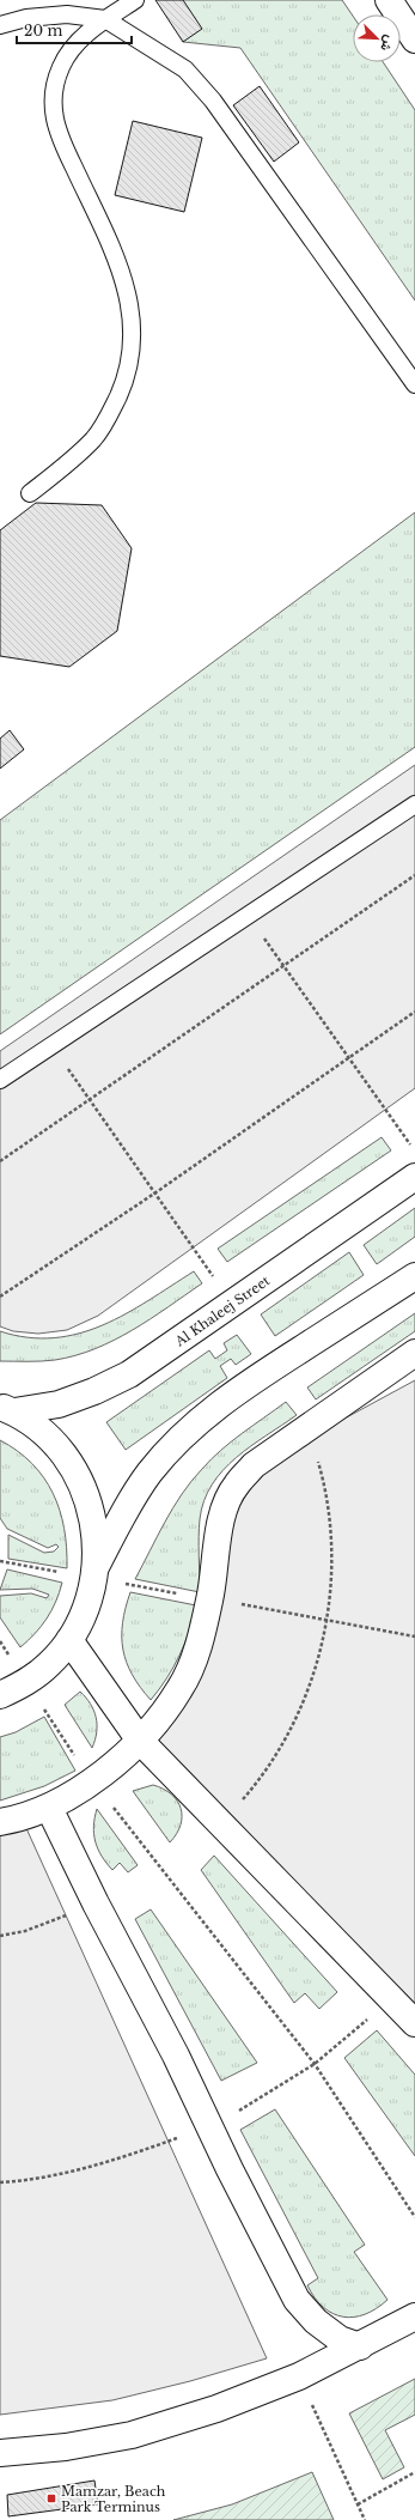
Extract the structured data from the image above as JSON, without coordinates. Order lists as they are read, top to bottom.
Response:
{
  "streets": {
    "street": ["Al Khaleej Street"]
  },
  "places": {
    "transit": ["Mamzar, Beach Park Terminus"]
  },
  "scale_bar": "20 m",
  "north": "bottom right"
}
